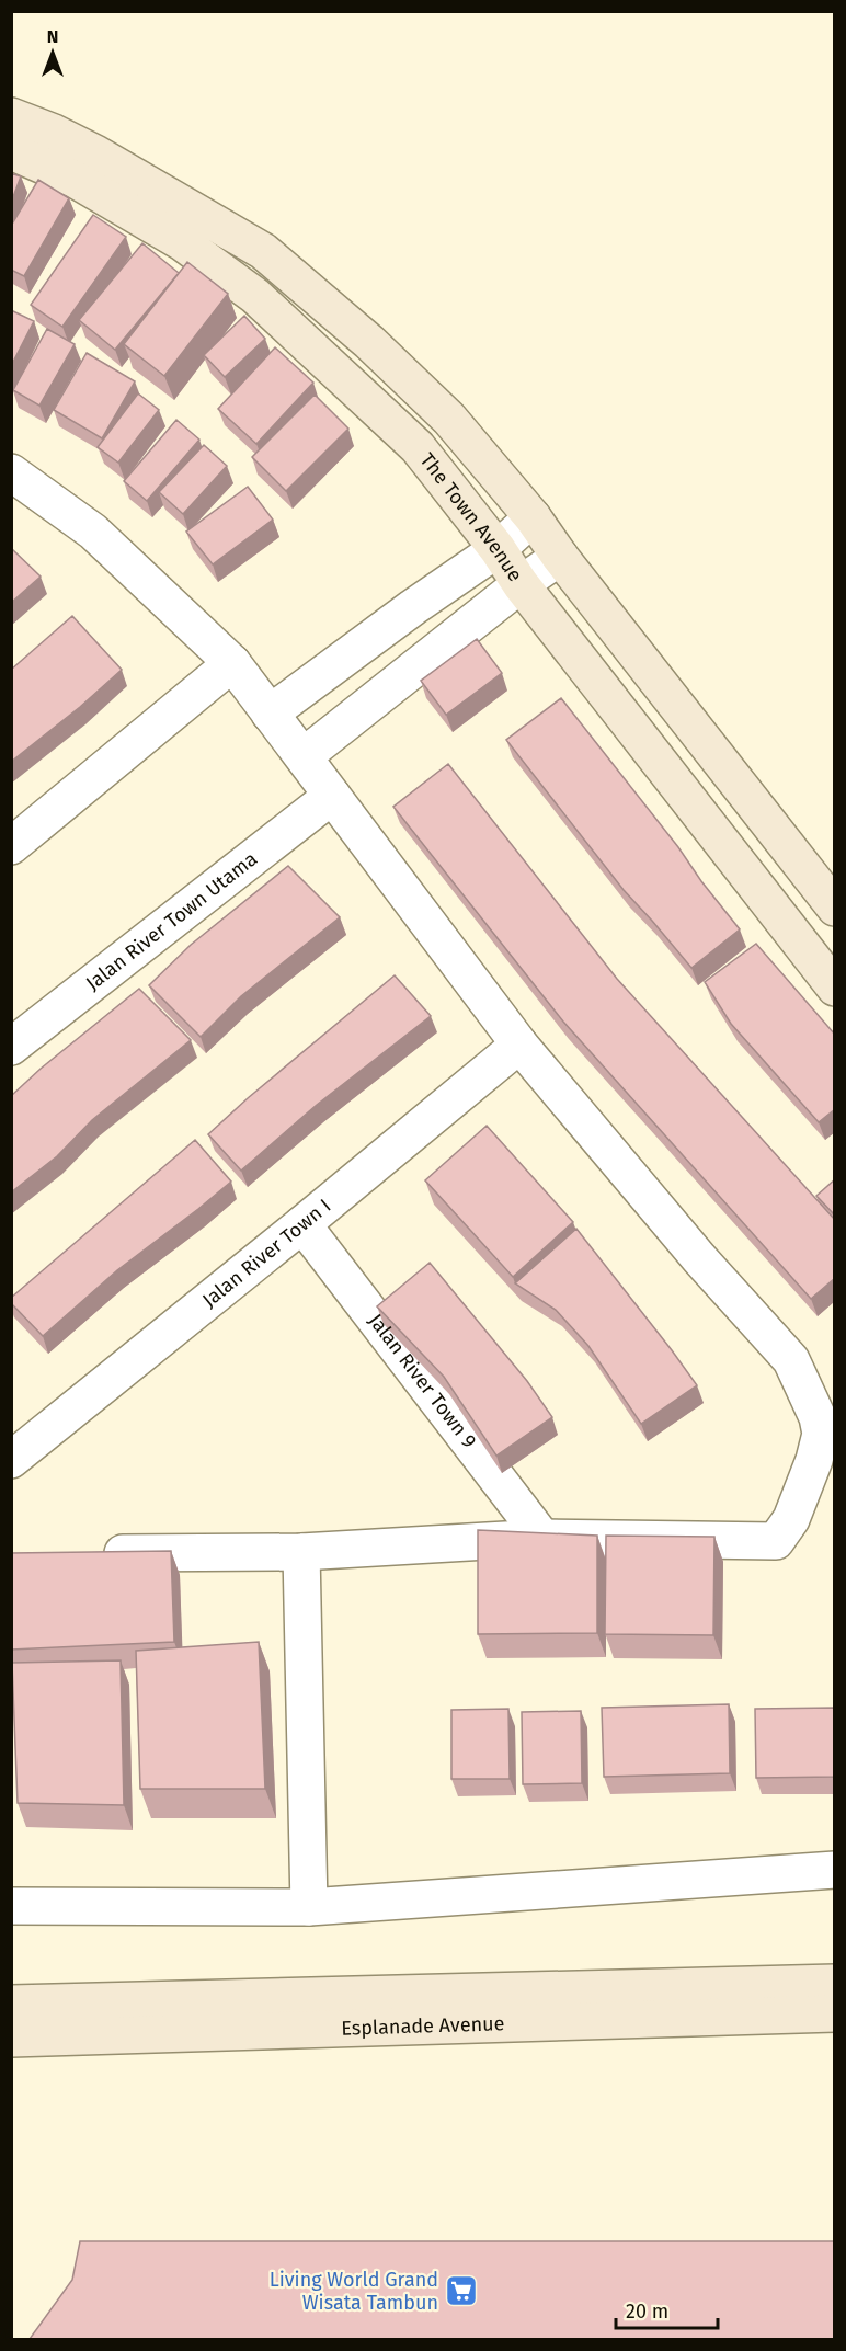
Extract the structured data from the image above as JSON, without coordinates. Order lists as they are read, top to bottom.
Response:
{
  "streets": {
    "street": [
      "The Town Avenue",
      "Jalan River Town Utama",
      "Jalan River Town I",
      "Jalan River Town 9",
      "Esplanade Avenue"
    ]
  },
  "crossings": [
    ["Jalan River Town I", "Jalan River Town 9"]
  ],
  "places": {
    "supermarket": ["Living World Grand Wisata Tambun"]
  },
  "scale_bar": "20 m",
  "north": "top"
}
